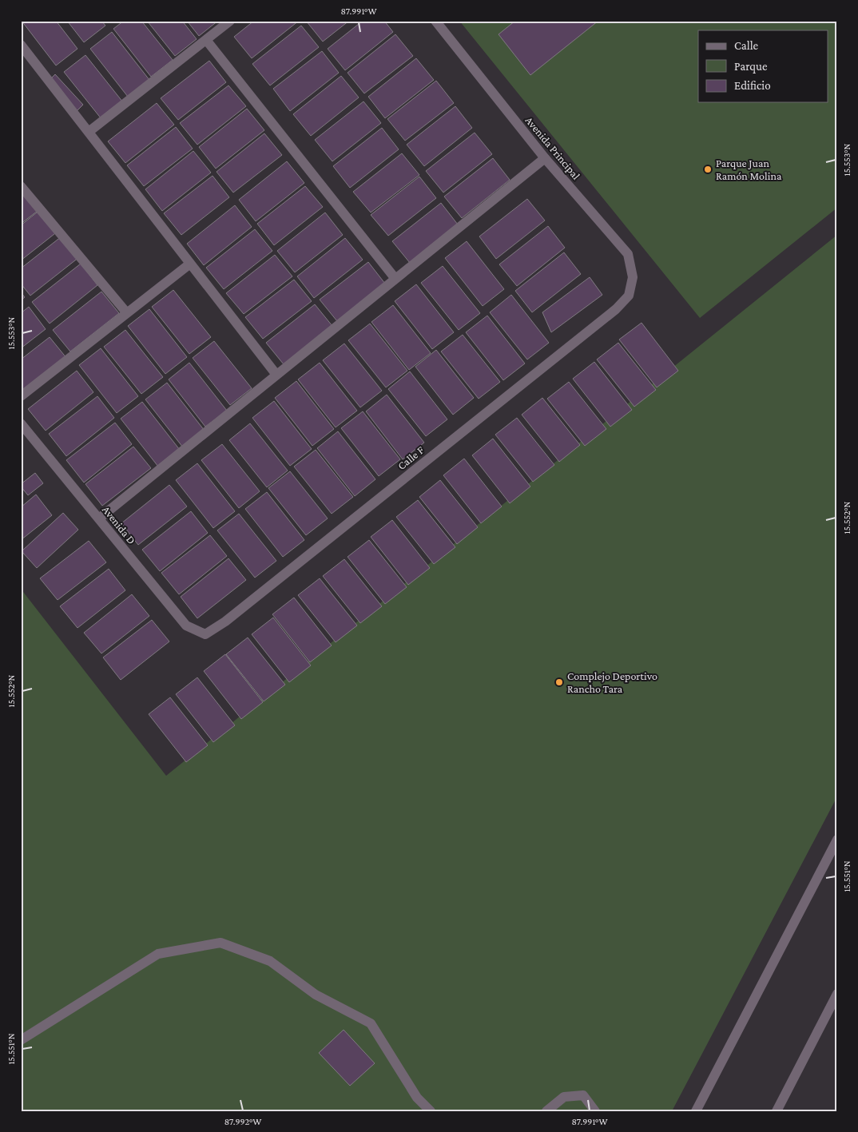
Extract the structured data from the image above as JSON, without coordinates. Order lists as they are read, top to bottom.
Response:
{
  "streets": {
    "street": ["Avenida Principal", "Calle F", "Avenida D"]
  },
  "crossings": [
    ["Avenida Principal", "Calle F"],
    ["Calle F", "Avenida D"]
  ],
  "places": ["Parque Juan Ramón Molina", "Complejo Deportivo Rancho Tara"],
  "legend": ["Calle", "Parque", "Edificio"],
  "coordinates": [
    "87.991°W",
    "15.553°N",
    "15.552°N",
    "15.551°N",
    "87.992°W"
  ]
}
